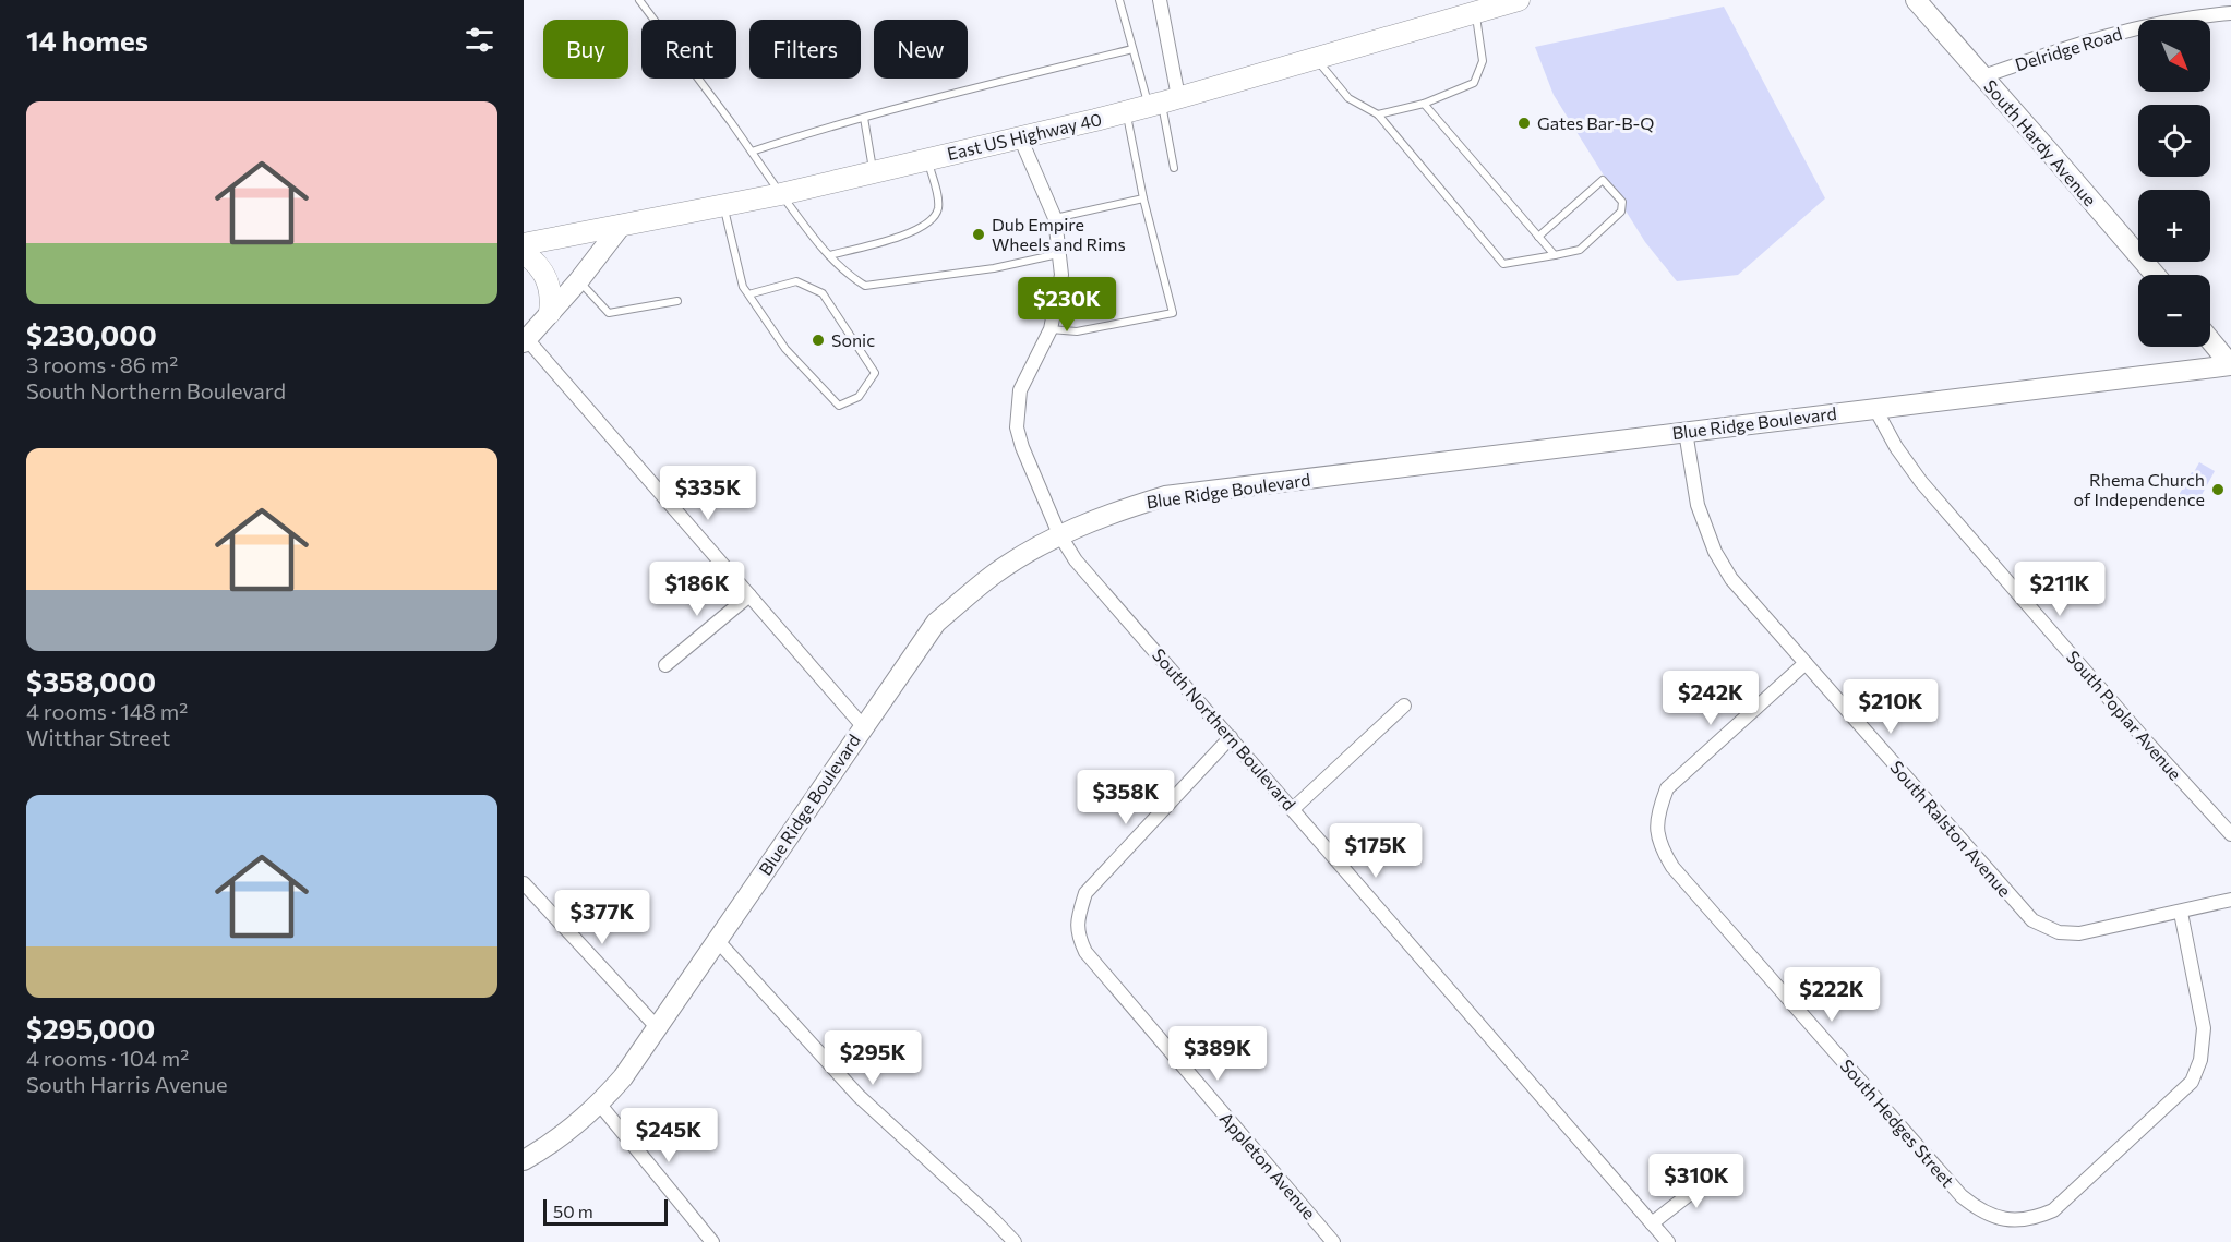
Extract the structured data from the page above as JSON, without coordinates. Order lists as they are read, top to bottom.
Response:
{
  "streets": {
    "main road": ["East US Highway 40"],
    "street": [
      "Delridge Road",
      "South Hardy Avenue",
      "Blue Ridge Boulevard",
      "South Poplar Avenue",
      "South Northern Boulevard",
      "South Ralston Avenue",
      "South Hedges Street",
      "Appleton Avenue"
    ]
  },
  "crossings": [
    ["Delridge Road", "South Hardy Avenue"],
    ["East US Highway 40", "South Northern Boulevard"],
    ["Blue Ridge Boulevard", "South Poplar Avenue"],
    ["Blue Ridge Boulevard", "South Northern Boulevard"],
    ["Blue Ridge Boulevard", "South Ralston Avenue"],
    ["South Northern Boulevard", "Appleton Avenue"],
    ["South Ralston Avenue", "South Hedges Street"]
  ],
  "places": [
    "Gates Bar-B-Q",
    "Dub Empire Wheels and Rims",
    "Sonic",
    "Rhema Church of Independence"
  ],
  "scale_bar": "50 m",
  "north": "bottom right",
  "page": {
    "heading": "14 homes",
    "map_buttons": ["+", "−"],
    "chip": [
      "Buy",
      "Rent",
      "Filters",
      "New"
    ],
    "list": [
      {
        "name": "$230,000",
        "note": "3 rooms · 86 m² · South Northern Boulevard"
      },
      {
        "name": "$358,000",
        "note": "4 rooms · 148 m² · Witthar Street"
      },
      {
        "name": "$295,000",
        "note": "4 rooms · 104 m² · South Harris Avenue"
      }
    ],
    "price": [
      "$230K",
      "$335K",
      "$186K",
      "$211K",
      "$242K",
      "$210K",
      "$358K",
      "$175K",
      "$377K",
      "$222K",
      "$389K",
      "$295K",
      "$245K",
      "$310K"
    ],
    "scale": "50 m"
  }
}
